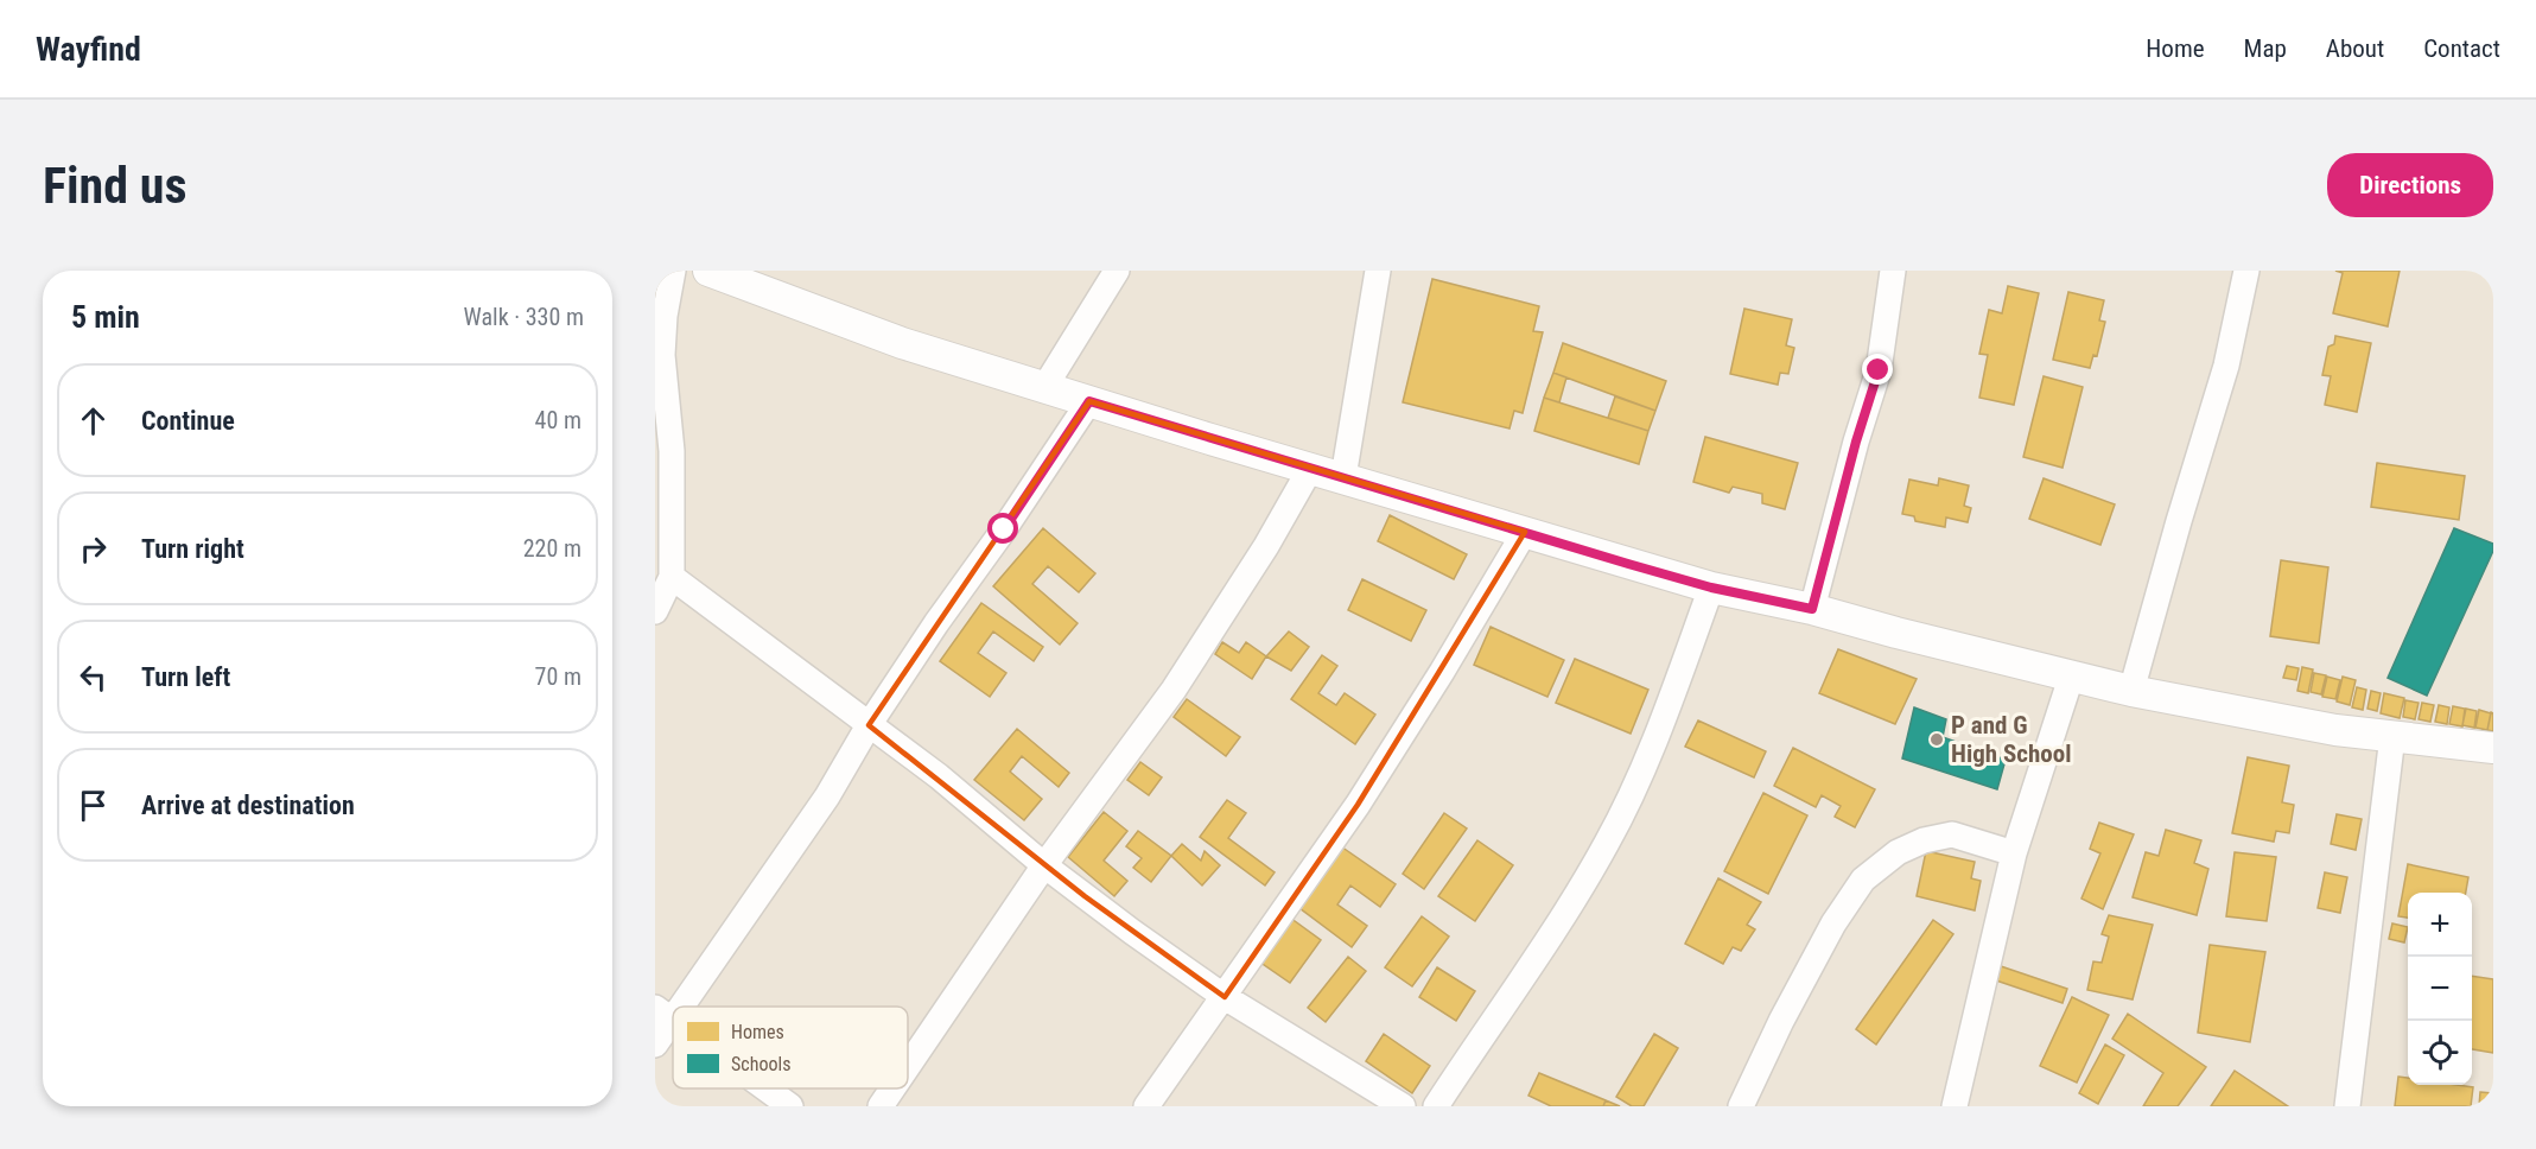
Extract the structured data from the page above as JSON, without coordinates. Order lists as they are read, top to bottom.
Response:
{
  "places": ["P and G High School"],
  "legend": ["Homes", "Schools"],
  "page": {
    "header": "Wayfind",
    "nav": [
      "Home",
      "Map",
      "About",
      "Contact"
    ],
    "buttons": "Directions",
    "title": "Find us",
    "heading": ["5 min", "Walk · 330 m"],
    "list": [
      ["Continue", "40 m"],
      ["Turn right", "220 m"],
      ["Turn left", "70 m"],
      "Arrive at destination"
    ],
    "map_buttons": ["+", "−"]
  }
}
